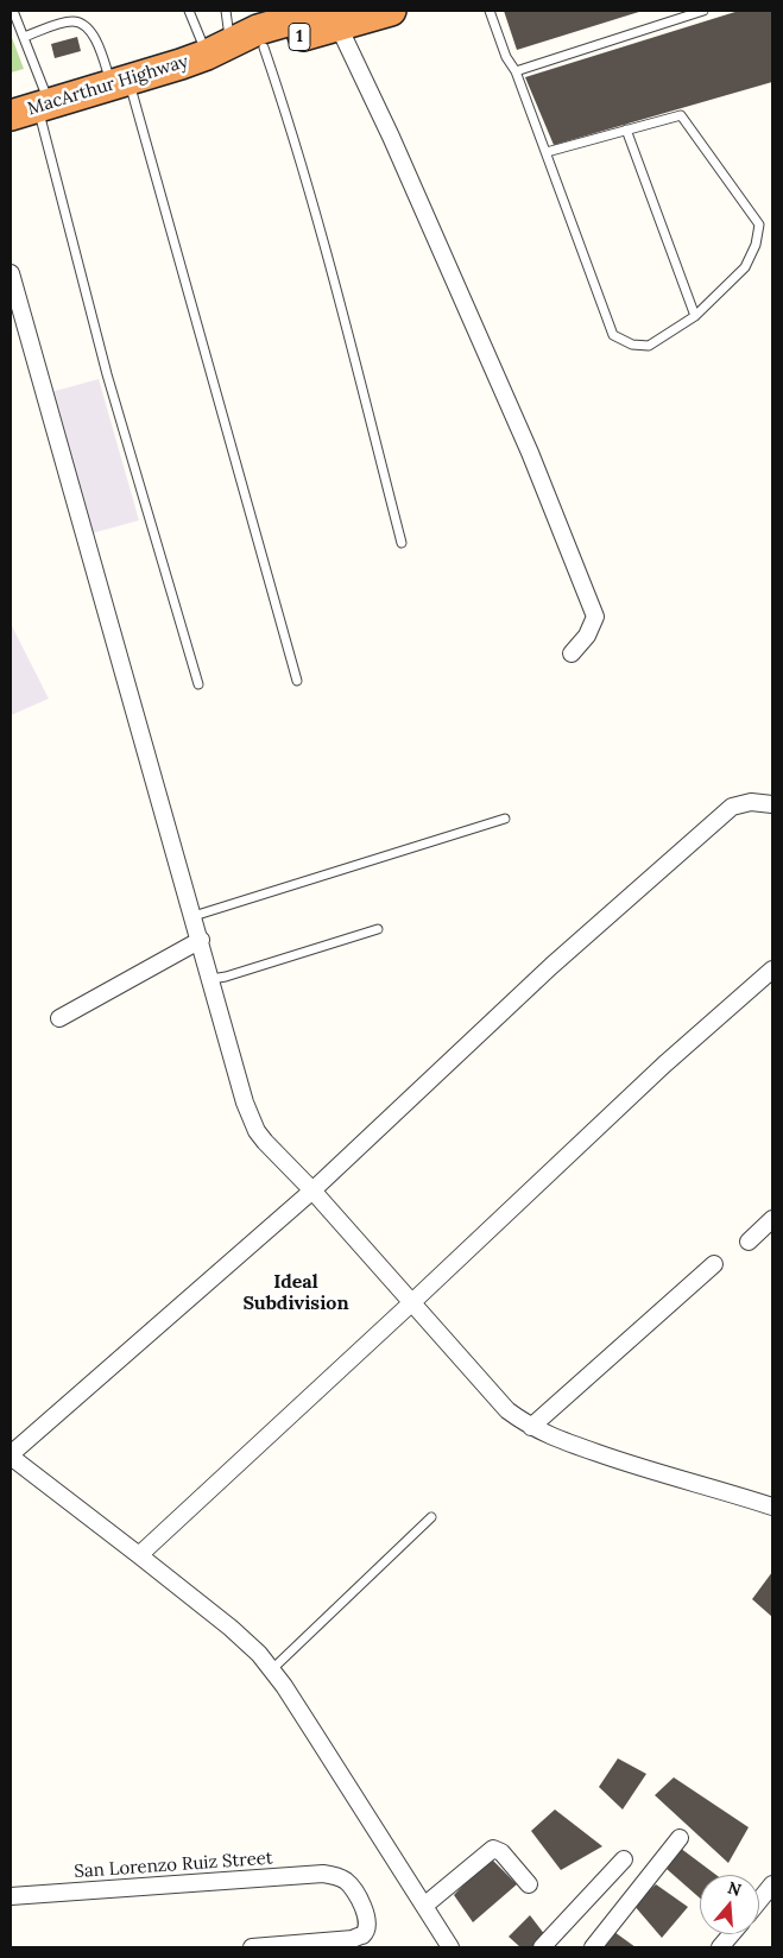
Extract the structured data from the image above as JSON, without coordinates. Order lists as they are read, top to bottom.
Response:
{
  "streets": {
    "highway": ["1", "MacArthur Highway"],
    "street": ["San Lorenzo Ruiz Street"]
  },
  "districts": ["Ideal Subdivision"],
  "north": "top"
}
